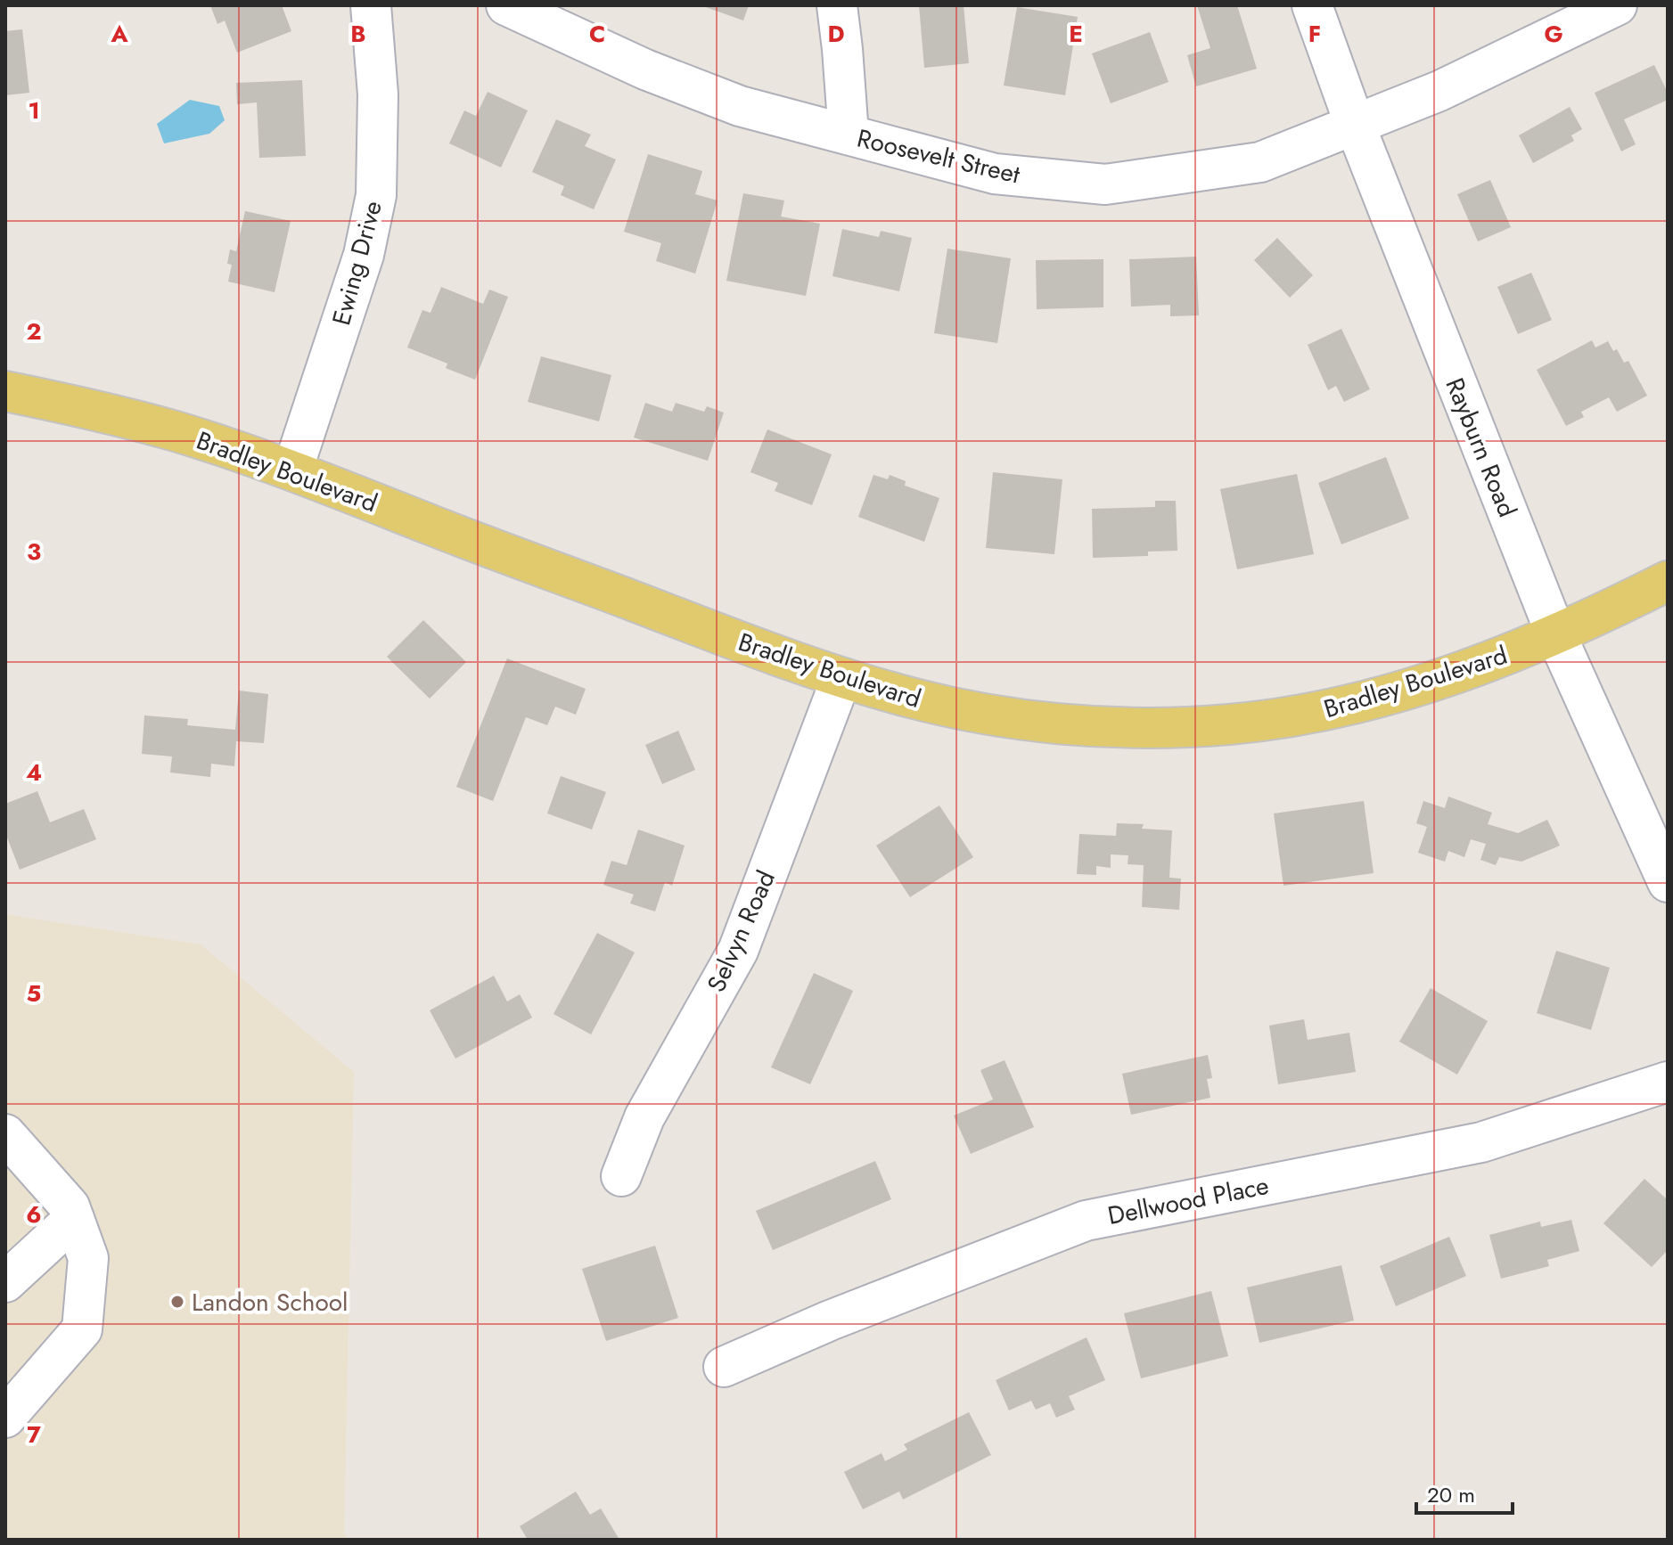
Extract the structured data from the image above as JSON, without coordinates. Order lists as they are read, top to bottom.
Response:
{
  "streets": {
    "main road": ["Bradley Boulevard"],
    "street": [
      "Roosevelt Street",
      "Ewing Drive",
      "Rayburn Road",
      "Selvyn Road",
      "Dellwood Place"
    ]
  },
  "crossings": [
    ["Roosevelt Street", "Rayburn Road"],
    ["Ewing Drive", "Bradley Boulevard"],
    ["Rayburn Road", "Bradley Boulevard"],
    ["Bradley Boulevard", "Selvyn Road"]
  ],
  "places": ["Landon School"],
  "scale_bar": "20 m",
  "grid": {
    "columns": [
      "A",
      "B",
      "C",
      "D",
      "E",
      "F",
      "G"
    ],
    "rows": [
      "1",
      "2",
      "3",
      "4",
      "5",
      "6",
      "7"
    ]
  }
}
